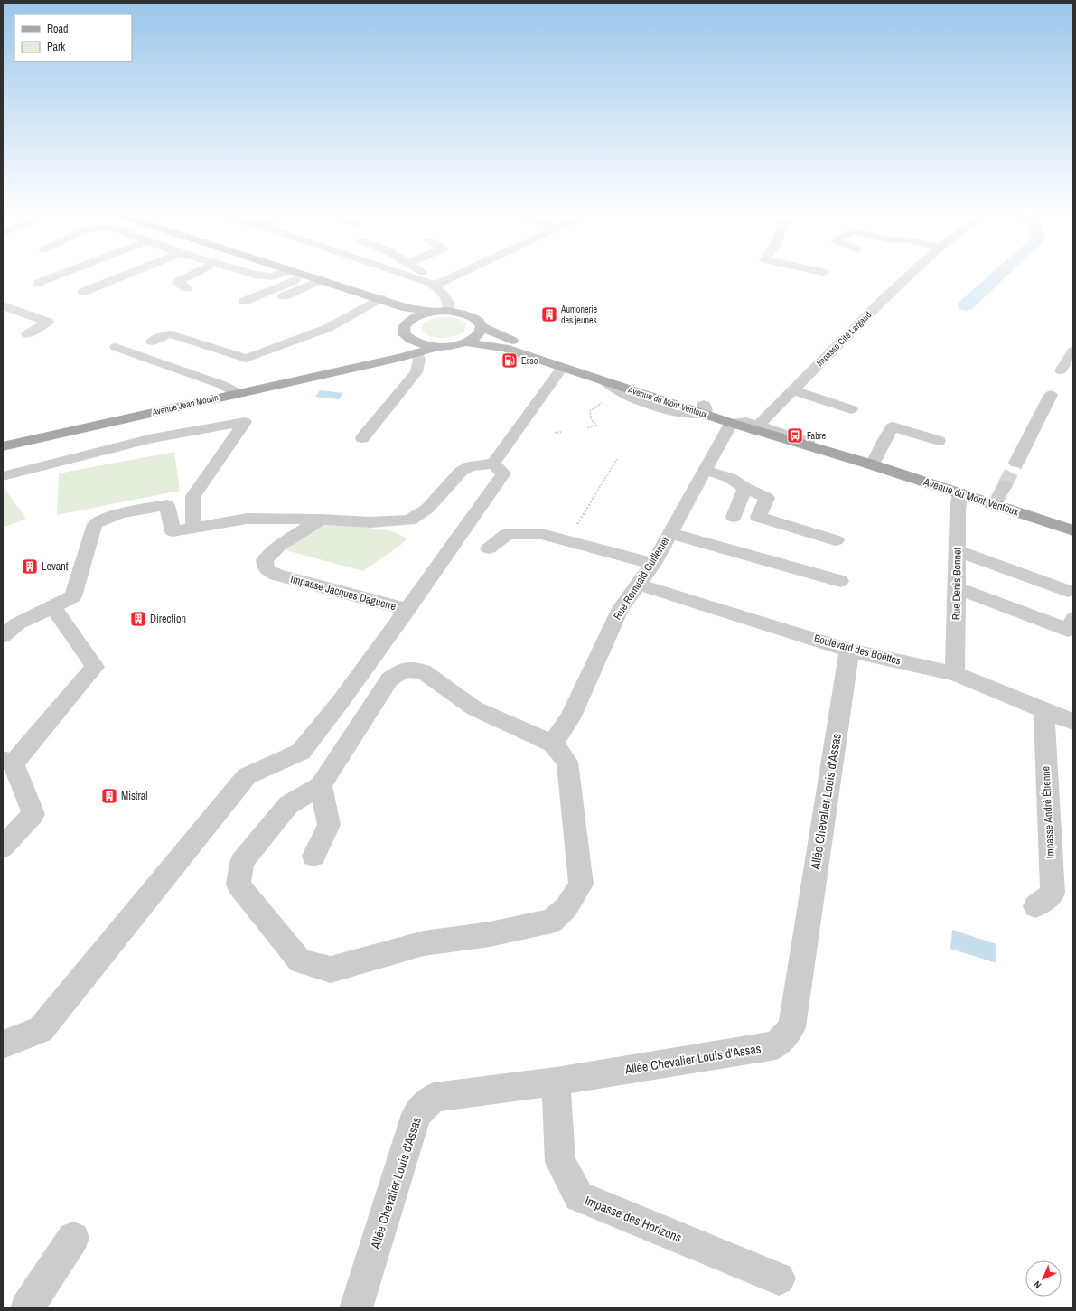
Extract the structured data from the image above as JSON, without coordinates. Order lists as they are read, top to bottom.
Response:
{
  "streets": {
    "main road": ["Avenue du Mont Ventoux", "Avenue Jean Moulin"],
    "street": [
      "Impasse Cité Largaud",
      "Rue Romuald Guillemet",
      "Rue Denis Bonnet",
      "Impasse Jacques Daguerre",
      "Boulevard des Boëttes",
      "Allée Chevalier Louis d'Assas",
      "Impasse André Étienne",
      "Impasse des Horizons"
    ]
  },
  "crossings": [
    ["Impasse Cité Largaud", "Avenue du Mont Ventoux"],
    ["Avenue du Mont Ventoux", "Rue Romuald Guillemet"],
    ["Avenue du Mont Ventoux", "Rue Denis Bonnet"],
    ["Rue Romuald Guillemet", "Boulevard des Boëttes"],
    ["Rue Denis Bonnet", "Boulevard des Boëttes"],
    ["Boulevard des Boëttes", "Allée Chevalier Louis d'Assas"],
    ["Boulevard des Boëttes", "Impasse André Étienne"],
    ["Allée Chevalier Louis d'Assas", "Impasse des Horizons"]
  ],
  "places": {
    "building": [
      "Aumonerie des jeunes",
      "Levant",
      "Direction",
      "Mistral"
    ],
    "fuel station": ["Esso"],
    "bus stop": ["Fabre"]
  },
  "legend": ["Road", "Park"],
  "north": "bottom left"
}
